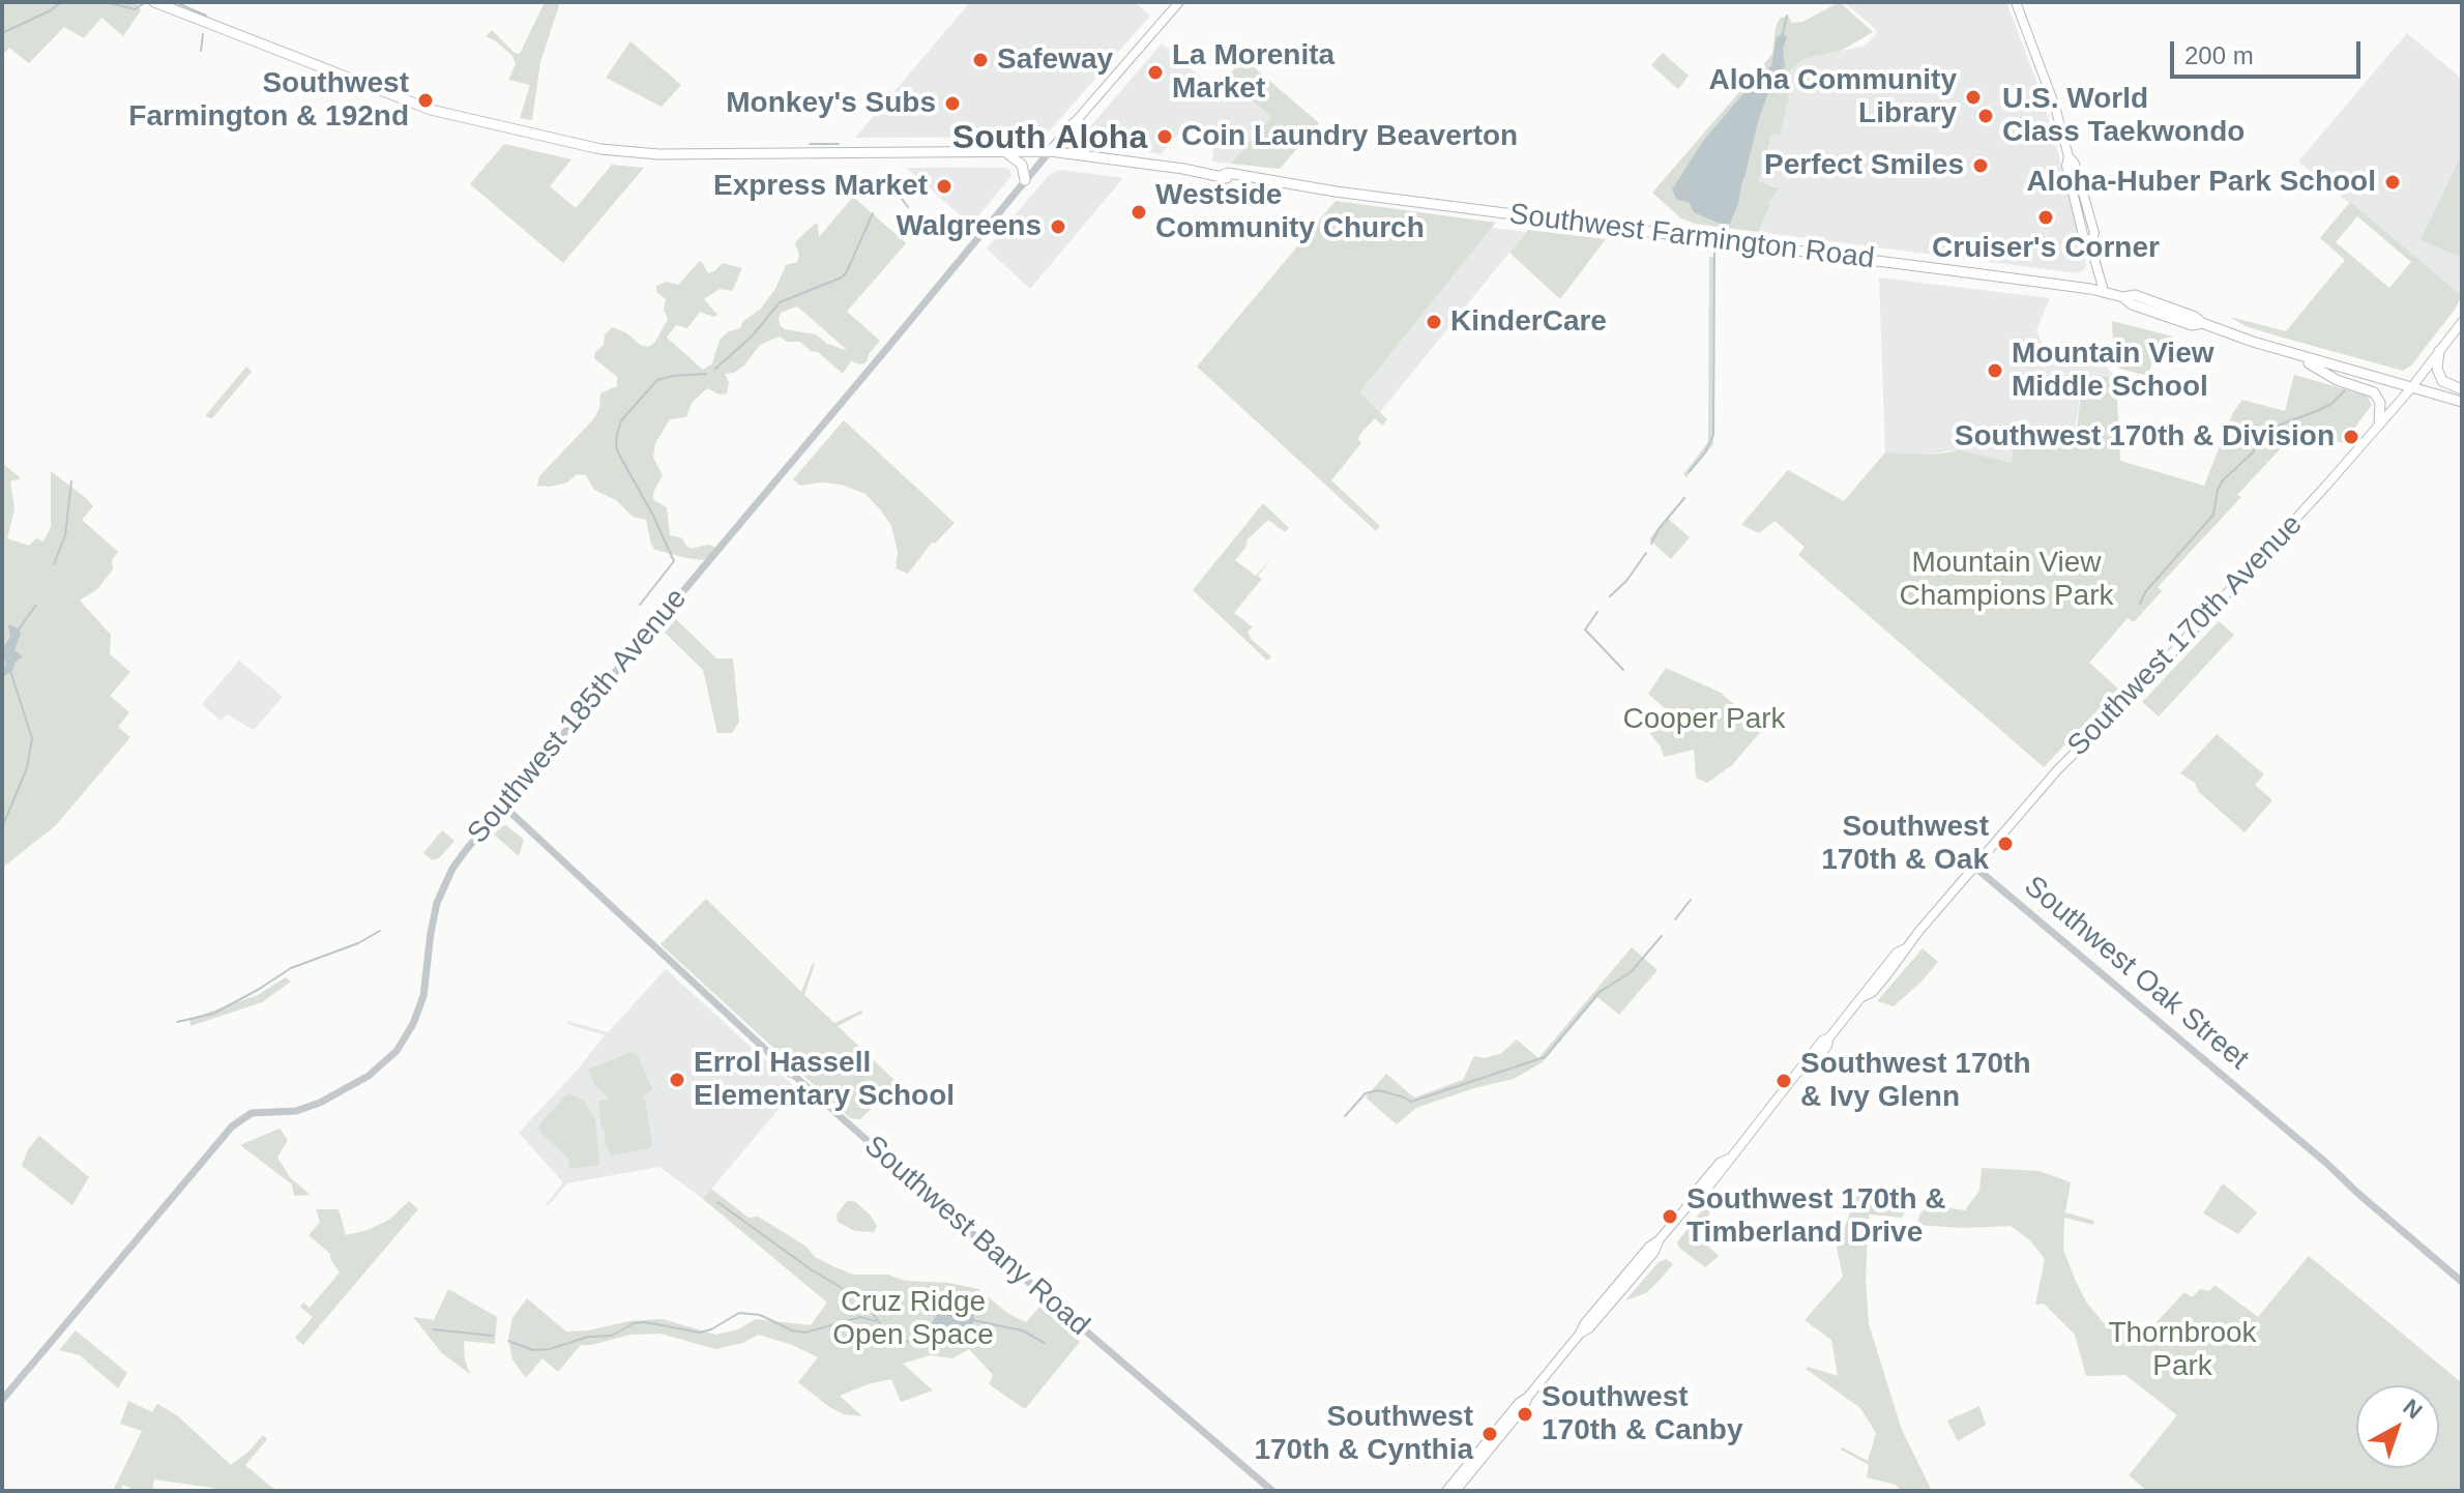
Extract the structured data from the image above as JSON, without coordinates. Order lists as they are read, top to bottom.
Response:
{
  "streets": {
    "main road": ["Southwest Farmington Road", "Southwest 170th Avenue", "Southwest 185th Avenue"],
    "street": ["Southwest Oak Street", "Southwest Bany Road"]
  },
  "crossings": [
    ["Southwest Farmington Road", "Southwest 170th Avenue"],
    ["Southwest Farmington Road", "Southwest 185th Avenue"],
    ["Southwest 170th Avenue", "Southwest Oak Street"],
    ["Southwest 185th Avenue", "Southwest Bany Road"]
  ],
  "districts": ["South Aloha"],
  "parks": [
    "Mountain View Champions Park",
    "Cooper Park",
    "Cruz Ridge Open Space",
    "Thornbrook Park"
  ],
  "places": [
    "Safeway",
    "La Morenita Market",
    "Aloha Community Library",
    "Southwest Farmington & 192nd",
    "Monkey's Subs",
    "U.S. World Class Taekwondo",
    "Coin Laundry Beaverton",
    "Perfect Smiles",
    "Aloha-Huber Park School",
    "Express Market",
    "Westside Community Church",
    "Cruiser's Corner",
    "Walgreens",
    "KinderCare",
    "Mountain View Middle School",
    "Southwest 170th & Division",
    "Southwest 170th & Oak",
    "Errol Hassell Elementary School",
    "Southwest 170th & Ivy Glenn",
    "Southwest 170th & Timberland Drive",
    "Southwest 170th & Canby",
    "Southwest 170th & Cynthia"
  ],
  "scale_bar": "200 m",
  "north": "top right"
}
